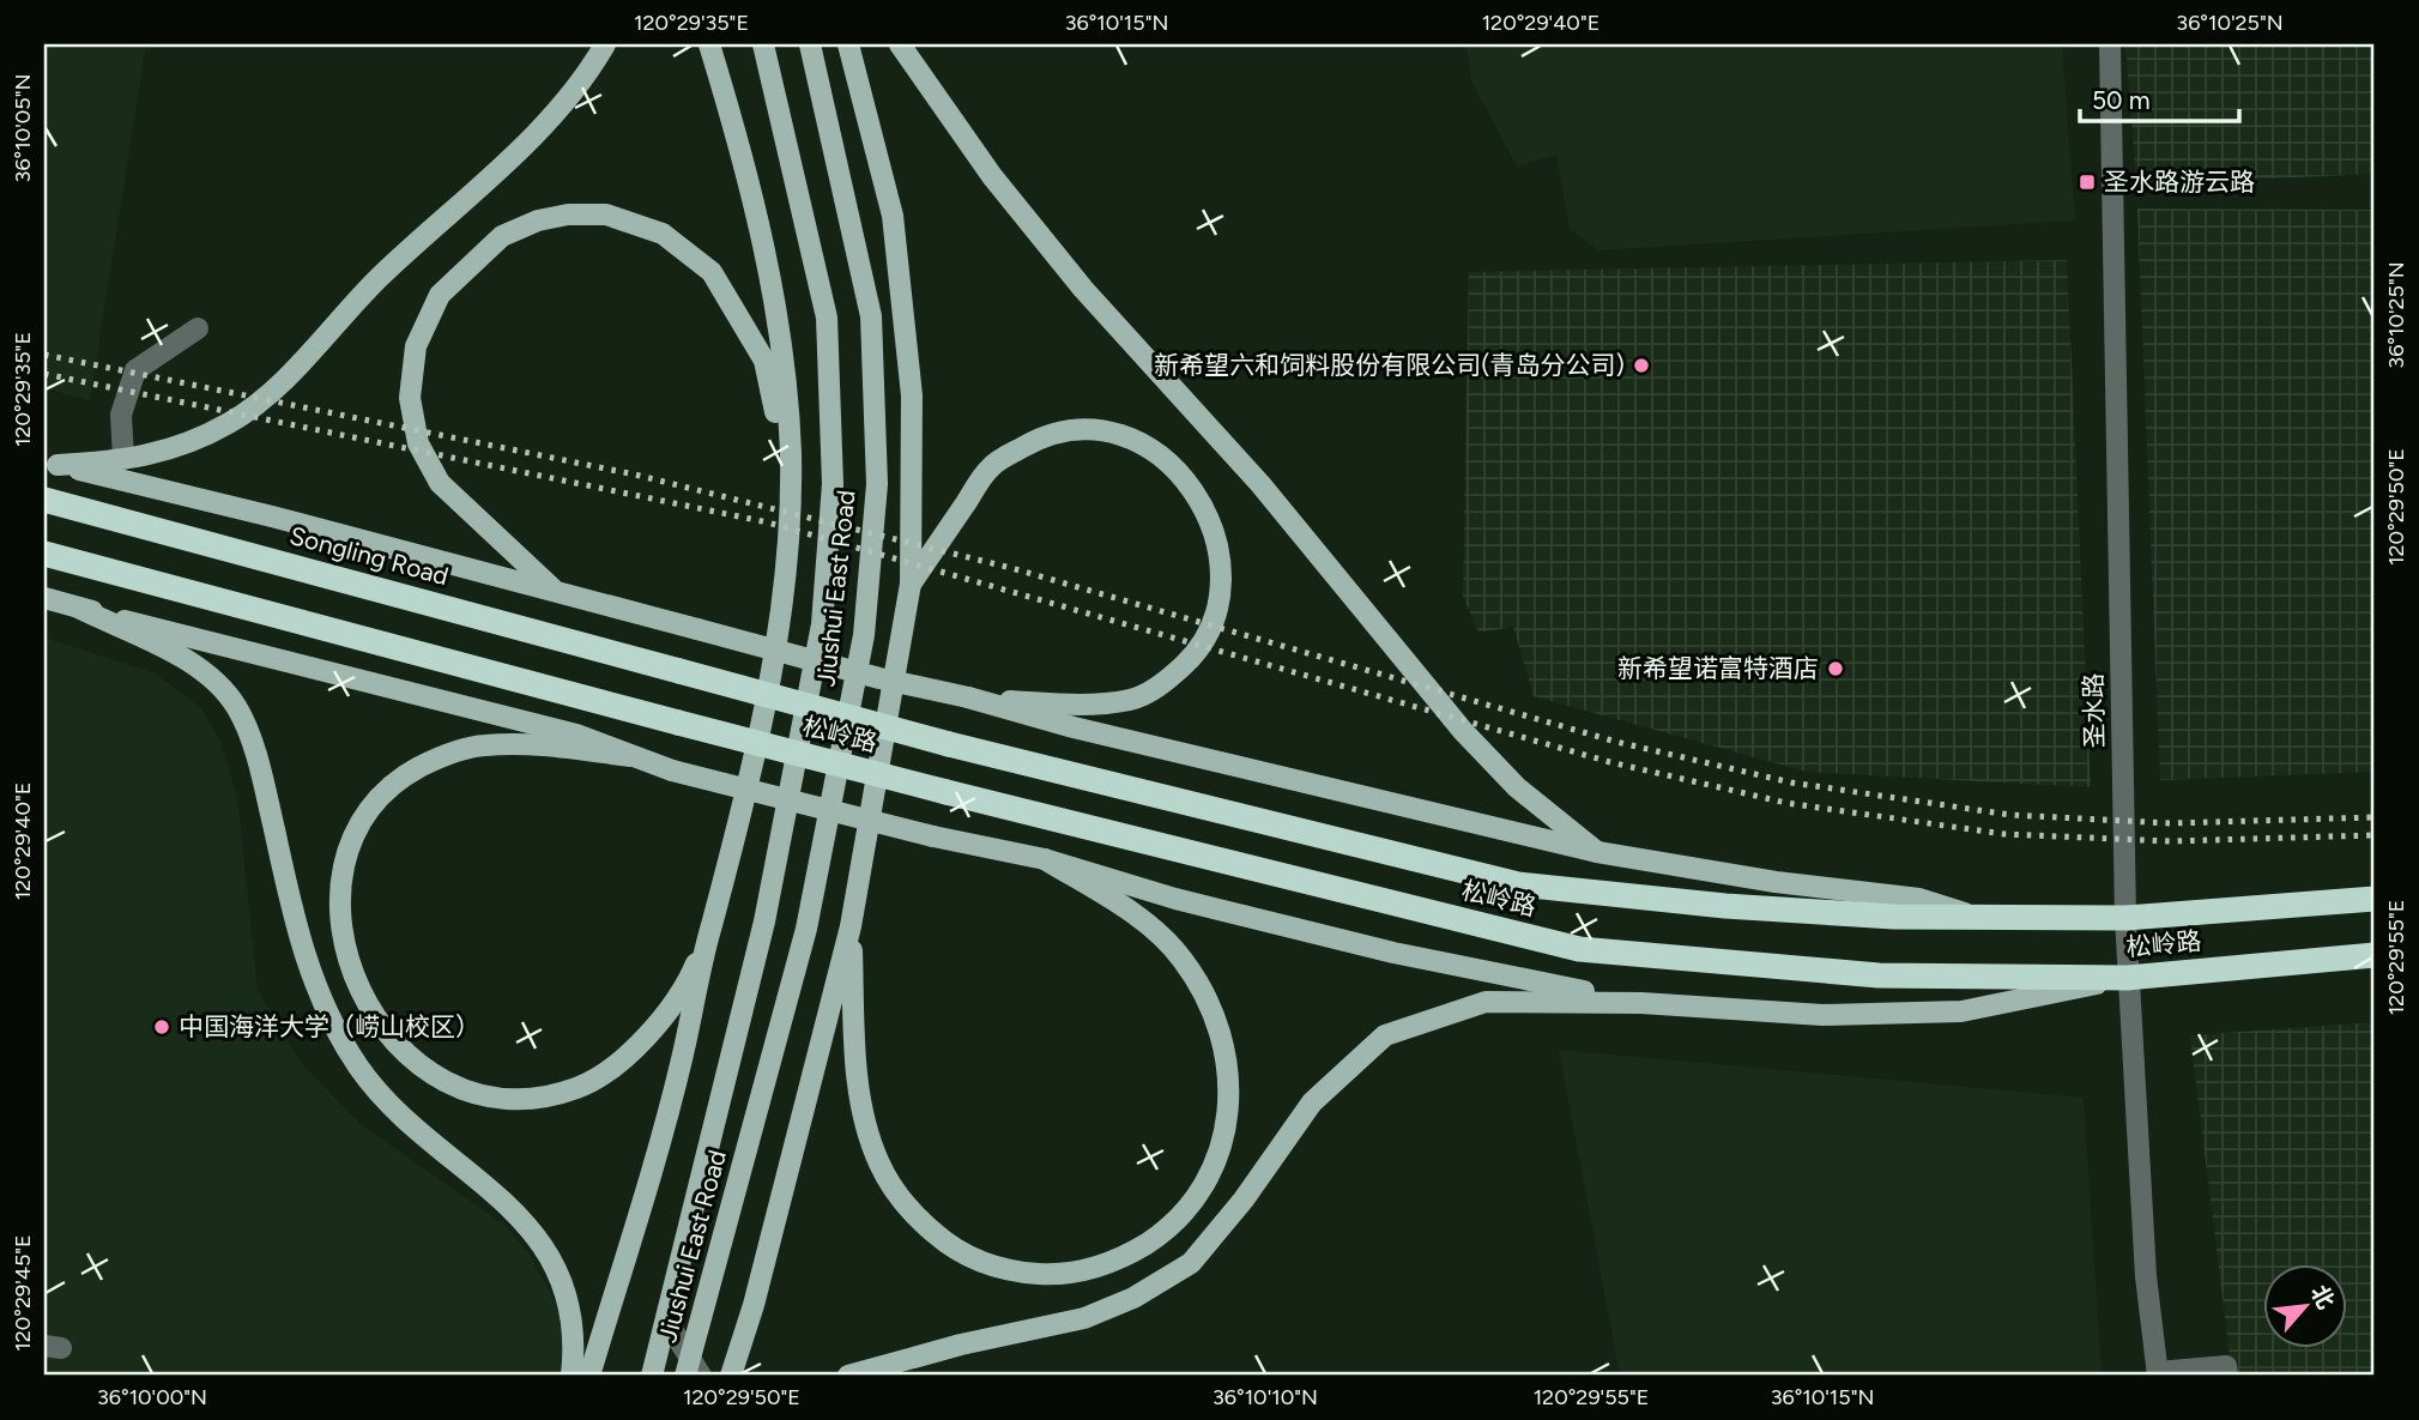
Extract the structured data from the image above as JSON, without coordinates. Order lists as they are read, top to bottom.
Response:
{
  "streets": {
    "highway": ["Songling Road", "松岭路"],
    "main road": ["Jiushui East Road"],
    "street": ["圣水路"]
  },
  "crossings": [
    ["Songling Road", "松岭路"],
    ["圣水路", "松岭路"]
  ],
  "places": {
    "transit": ["圣水路游云路"],
    "other": ["新希望六和饲料股份有限公司(青岛分公司)", "新希望诺富特酒店", "中国海洋大学（崂山校区）"]
  },
  "scale_bar": "50 m",
  "north": "top right",
  "coordinates": [
    "120°29'35\"E",
    "36°10'15\"N",
    "120°29'40\"E",
    "36°10'25\"N",
    "36°10'05\"N",
    "120°29'50\"E",
    "120°29'55\"E",
    "120°29'45\"E",
    "36°10'00\"N",
    "36°10'10\"N"
  ]
}
